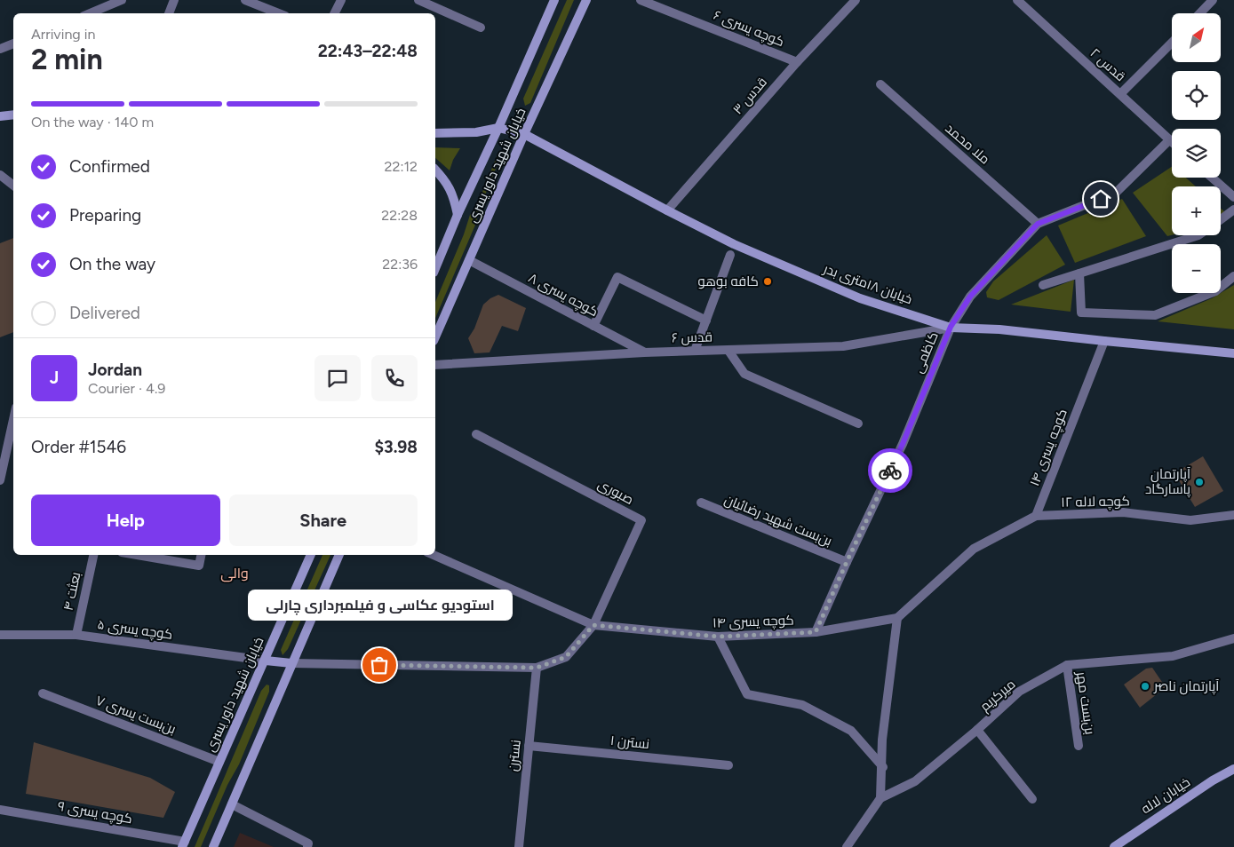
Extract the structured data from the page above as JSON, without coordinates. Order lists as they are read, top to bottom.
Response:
{
  "streets": {
    "main road": ["خیابان شهید داور یسری", "خیابان ۱۸متری بدر", "خیابان لاله"],
    "street": [
      "کوچه یسری ۶",
      "قدس ۲",
      "قدس ۳",
      "ملا محمد",
      "کوچه یسری ۸",
      "قدس ۶",
      "کاظمی",
      "کوچه یسری ۱۴",
      "صبوری",
      "کوچه لاله ۱۲",
      "بن‌بست شهید رضائیان",
      "بعثت ۴",
      "کوچه یسری ۵",
      "میرکریم",
      "بن‌بست مهر",
      "بن‌بست یسری ۷",
      "نسترن ۱",
      "نسترن",
      "کوچه یسری ۹"
    ]
  },
  "crossings": [
    ["کوچه یسری ۶", "قدس ۳"],
    ["قدس ۲", "کاظمی"],
    ["قدس ۳", "خیابان ۱۸متری بدر"],
    ["ملا محمد", "کاظمی"],
    ["خیابان شهید داور یسری", "خیابان ۱۸متری بدر"],
    ["خیابان شهید داور یسری", "کوچه یسری ۸"],
    ["خیابان شهید داور یسری", "کوچه یسری ۵"],
    ["خیابان شهید داور یسری", "بن‌بست یسری ۷"],
    ["خیابان شهید داور یسری", "کوچه یسری ۹"],
    ["خیابان ۱۸متری بدر", "قدس ۶"],
    ["خیابان ۱۸متری بدر", "کاظمی"],
    ["خیابان ۱۸متری بدر", "کوچه یسری ۱۴"],
    ["کوچه یسری ۸", "قدس ۶"],
    ["قدس ۶", "کاظمی"],
    ["کاظمی", "کوچه یسری ۱۴"],
    ["کاظمی", "بن‌بست شهید رضائیان"],
    ["کوچه یسری ۱۴", "صبوری"],
    ["کوچه یسری ۱۴", "کوچه لاله ۱۲"],
    ["بعثت ۴", "کوچه یسری ۵"],
    ["میرکریم", "بن‌بست مهر"],
    ["نسترن ۱", "نسترن"]
  ],
  "districts": ["والی"],
  "places": [
    "کافه بوهو",
    "آپارتمان پاسارگاد",
    "استودیو عکاسی و فیلمبرداری چارلی",
    "آپارتمان ناصر"
  ],
  "north": "top right",
  "page": {
    "map_buttons": ["+", "−"],
    "heading": ["2 min", "Arriving in", "22:43–22:48"],
    "panel": [
      "Jordan",
      "Courier · 4.9",
      "Order #1546",
      "$3.98"
    ],
    "bar": "On the way · 140 m",
    "list": [
      ["Confirmed", "22:12"],
      ["Preparing", "22:28"],
      ["On the way", "22:36"],
      "Delivered"
    ],
    "round": "J",
    "buttons": ["Help", "Share"],
    "bubble": "استودیو عکاسی و فیلمبرداری چارلی"
  }
}
